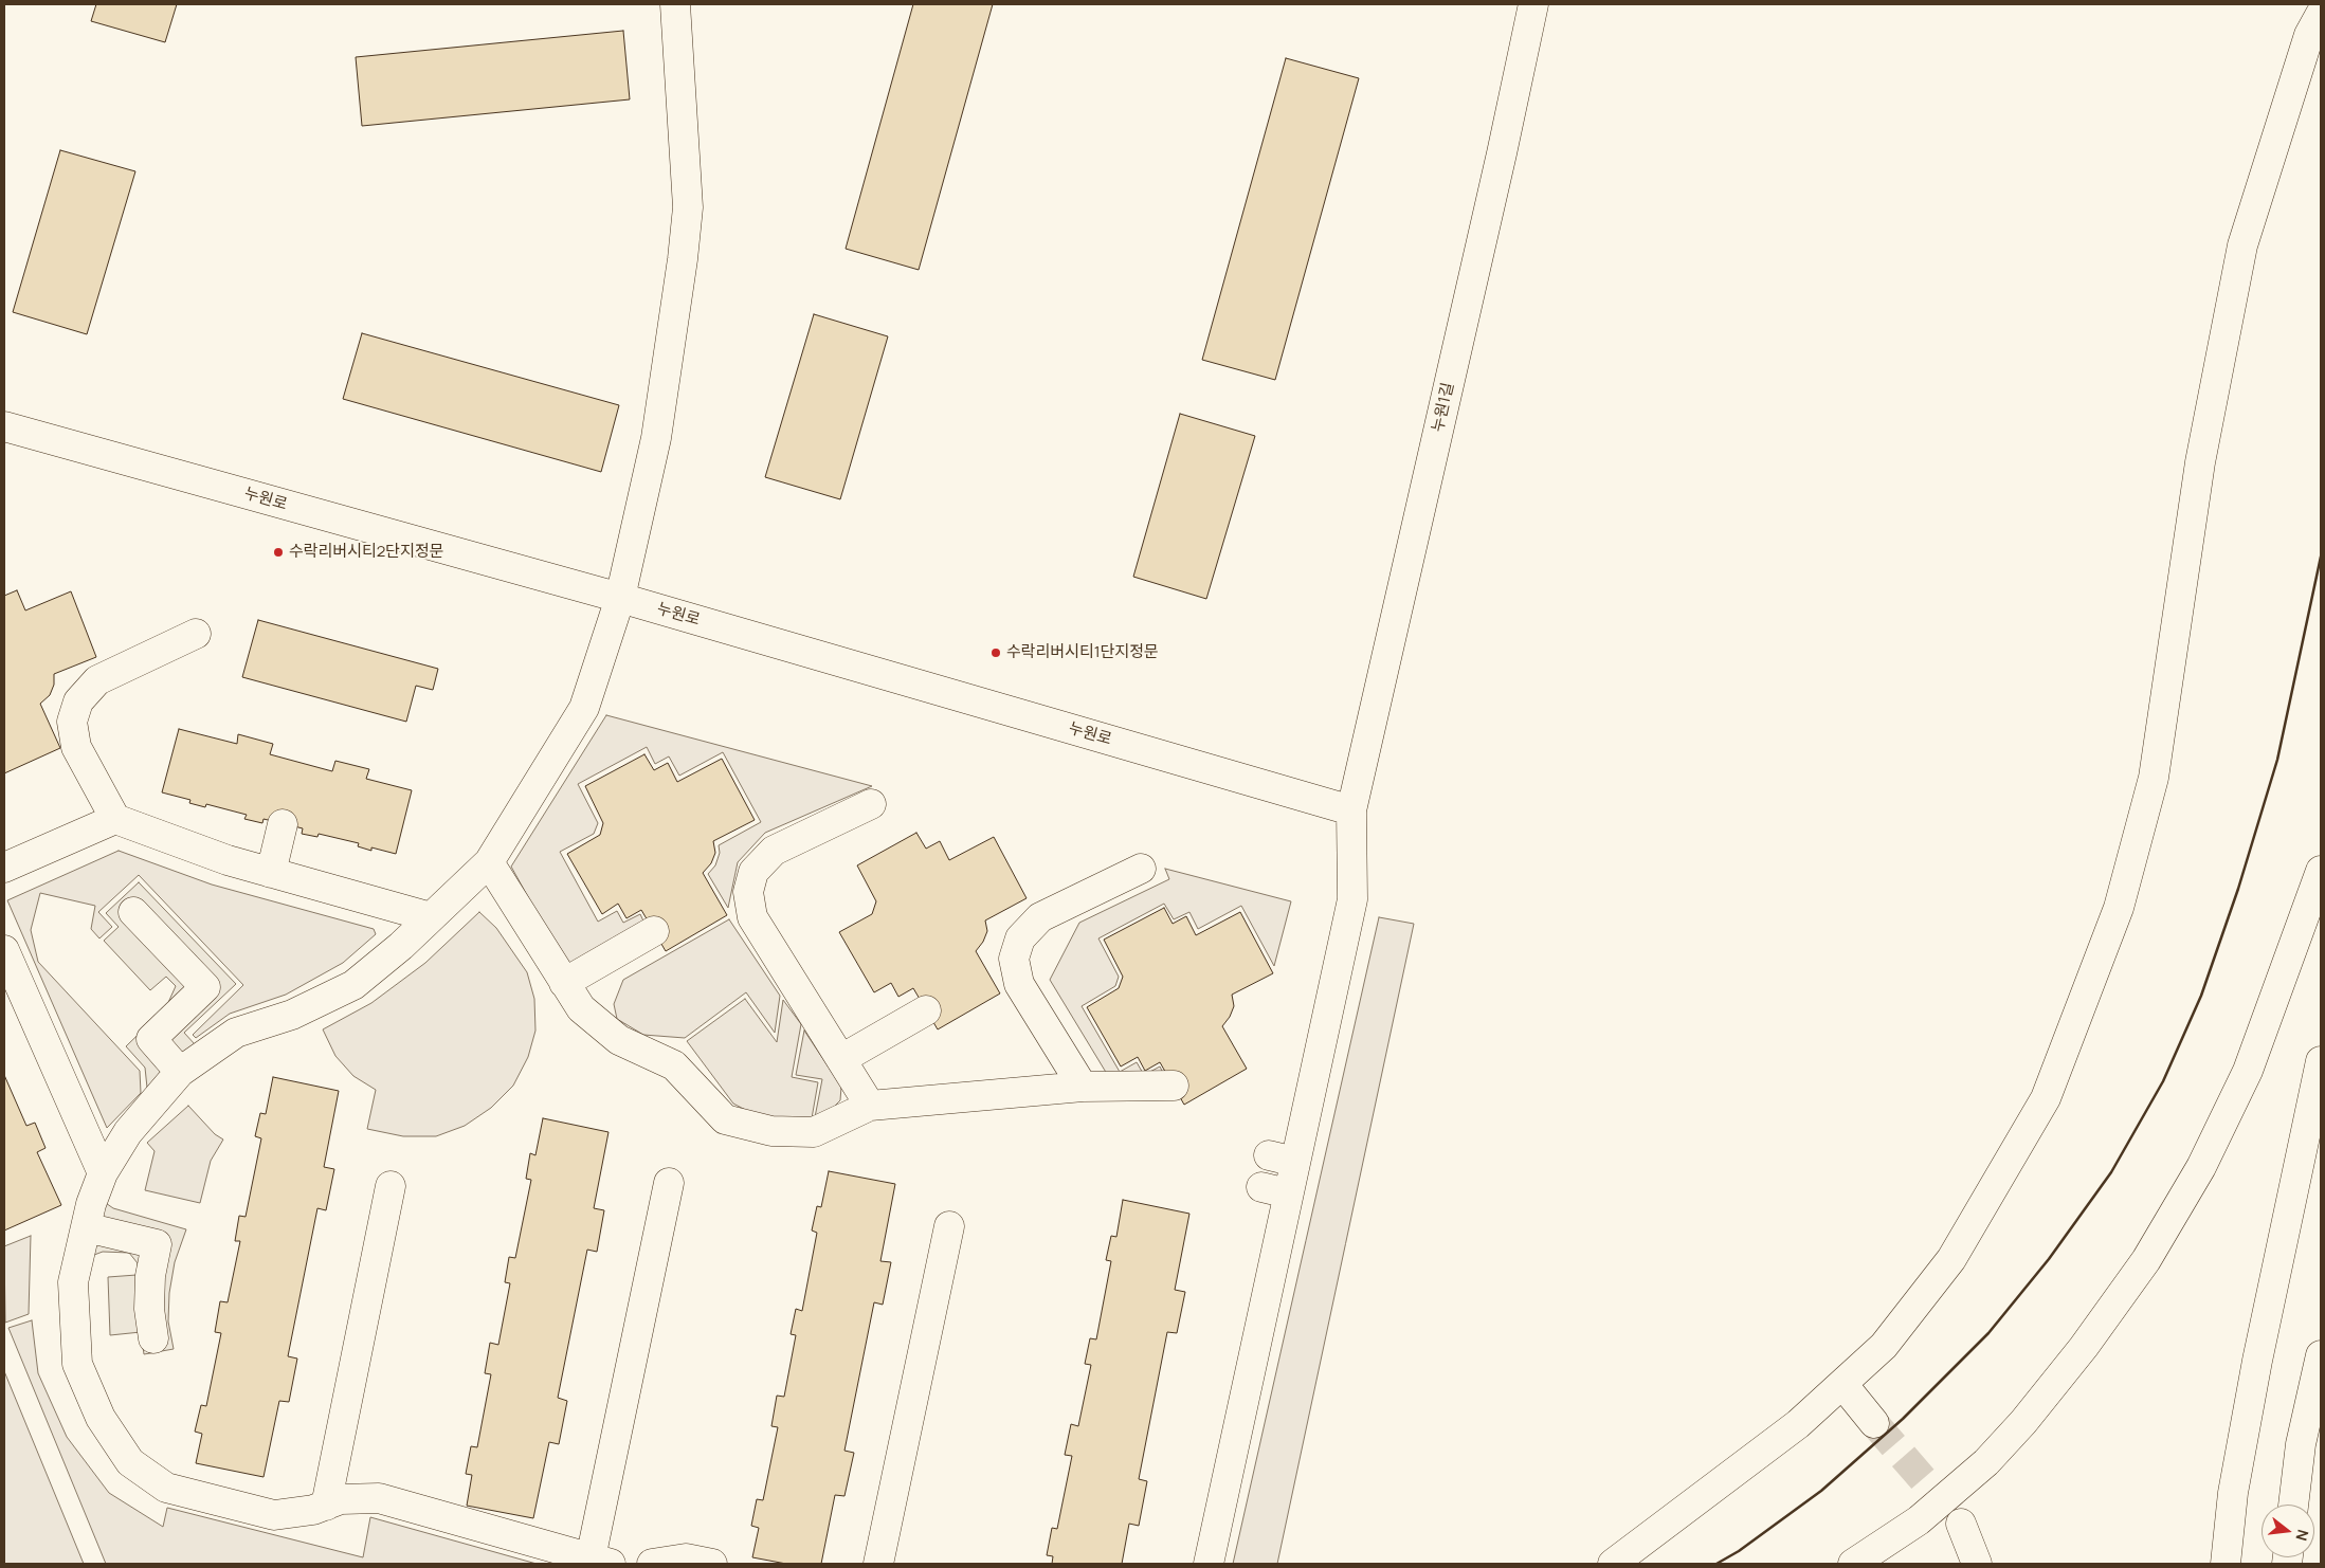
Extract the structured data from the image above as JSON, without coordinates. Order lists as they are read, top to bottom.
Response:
{
  "streets": {
    "main road": ["누원1길", "누원로"]
  },
  "crossings": [
    ["누원1길", "누원로"]
  ],
  "places": ["수락리버시티2단지정문", "수락리버시티1단지정문"],
  "north": "right"
}
